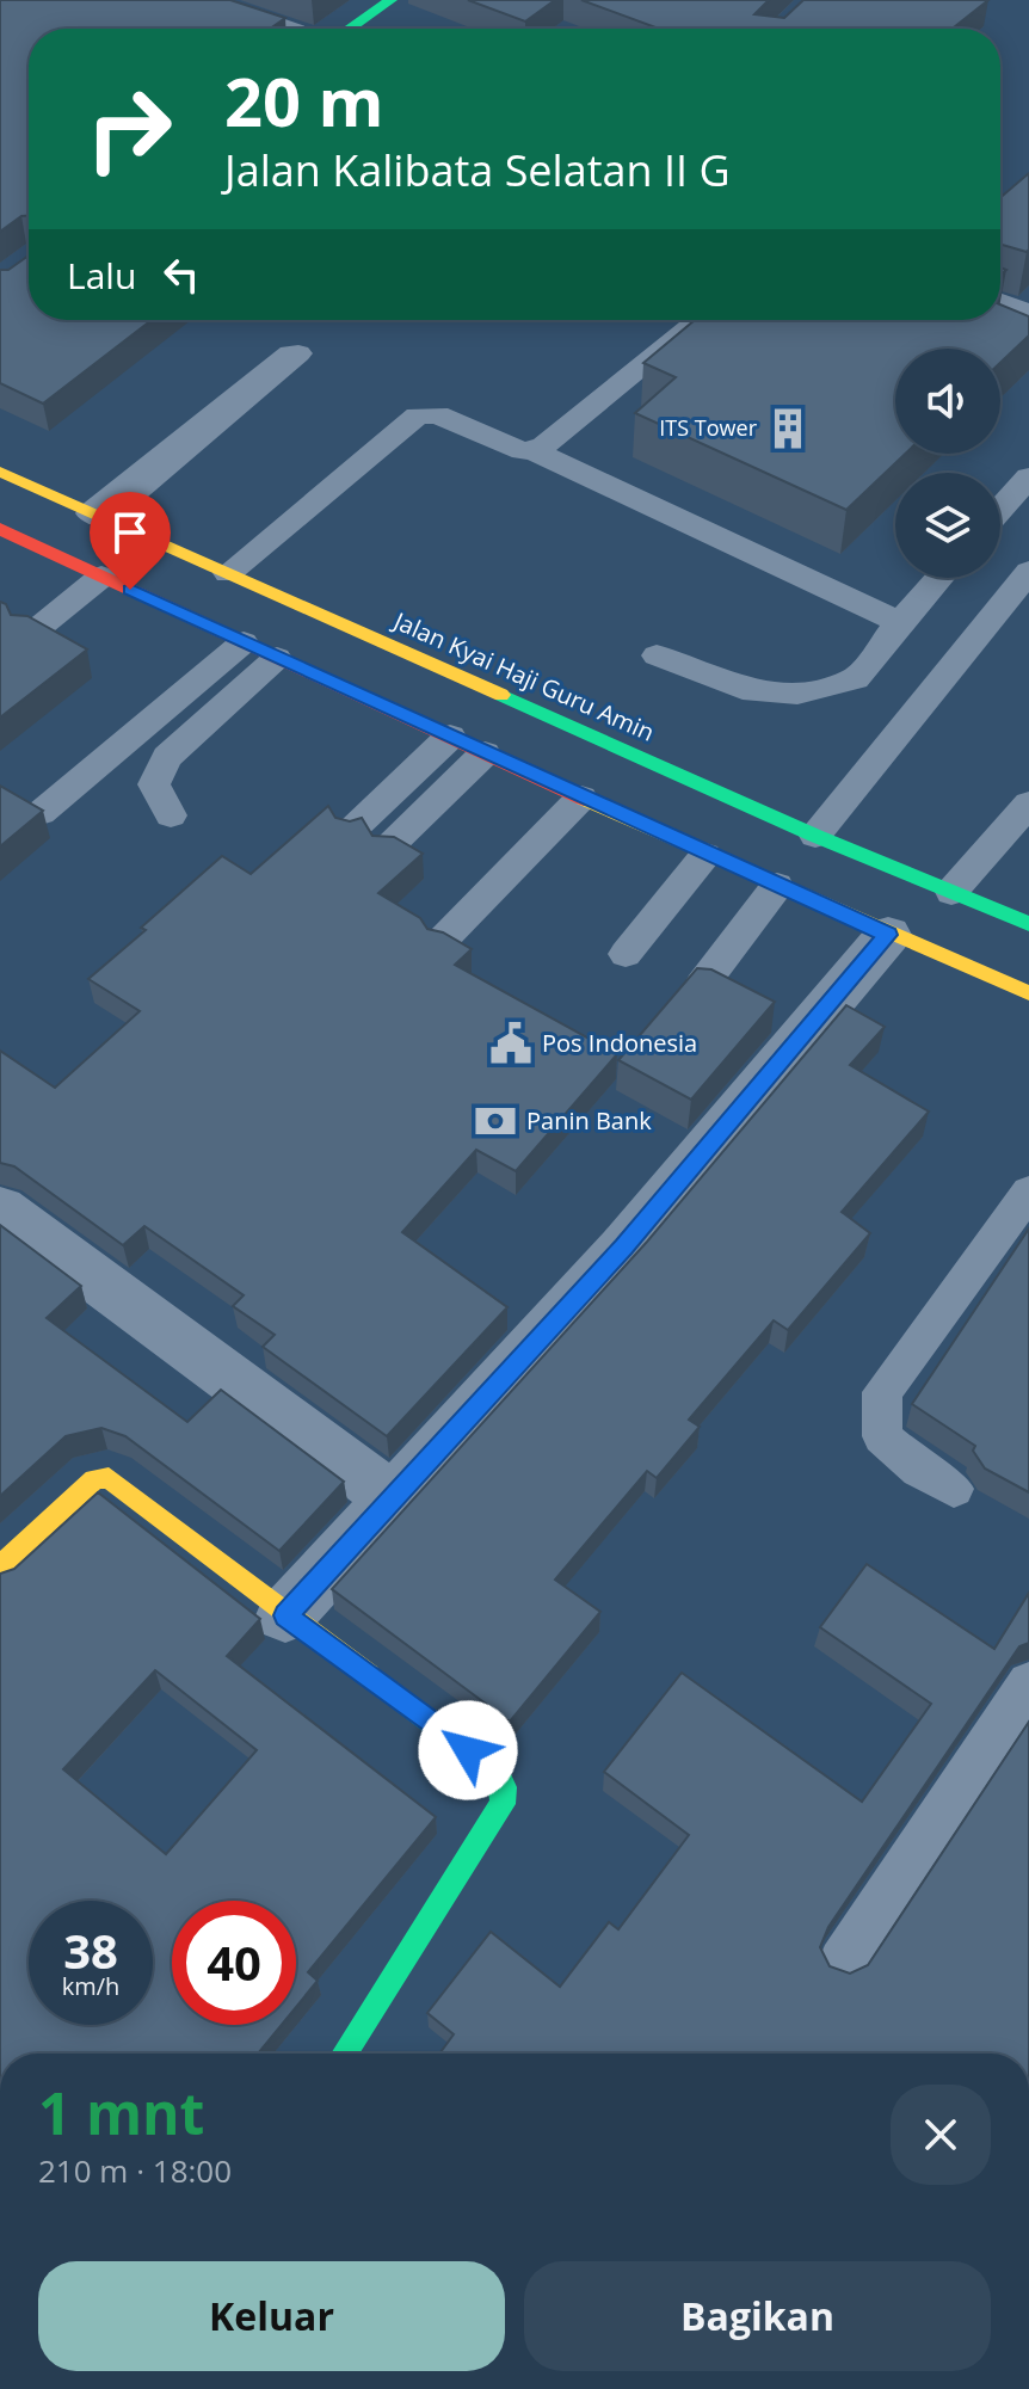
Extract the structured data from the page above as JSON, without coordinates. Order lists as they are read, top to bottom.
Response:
{
  "streets": {
    "main road": ["Jalan Kyai Haji Guru Amin"]
  },
  "places": {
    "building": ["ITS Tower"],
    "public building": ["Pos Indonesia"],
    "bank": ["Panin Bank"]
  },
  "page": {
    "turn": ["20 m", "Jalan Kalibata Selatan II G"],
    "then": "Lalu",
    "speed": "38 km/h",
    "limit": "40",
    "heading": ["1 mnt", "210 m · 18:00"],
    "buttons": ["Keluar", "Bagikan"]
  }
}
